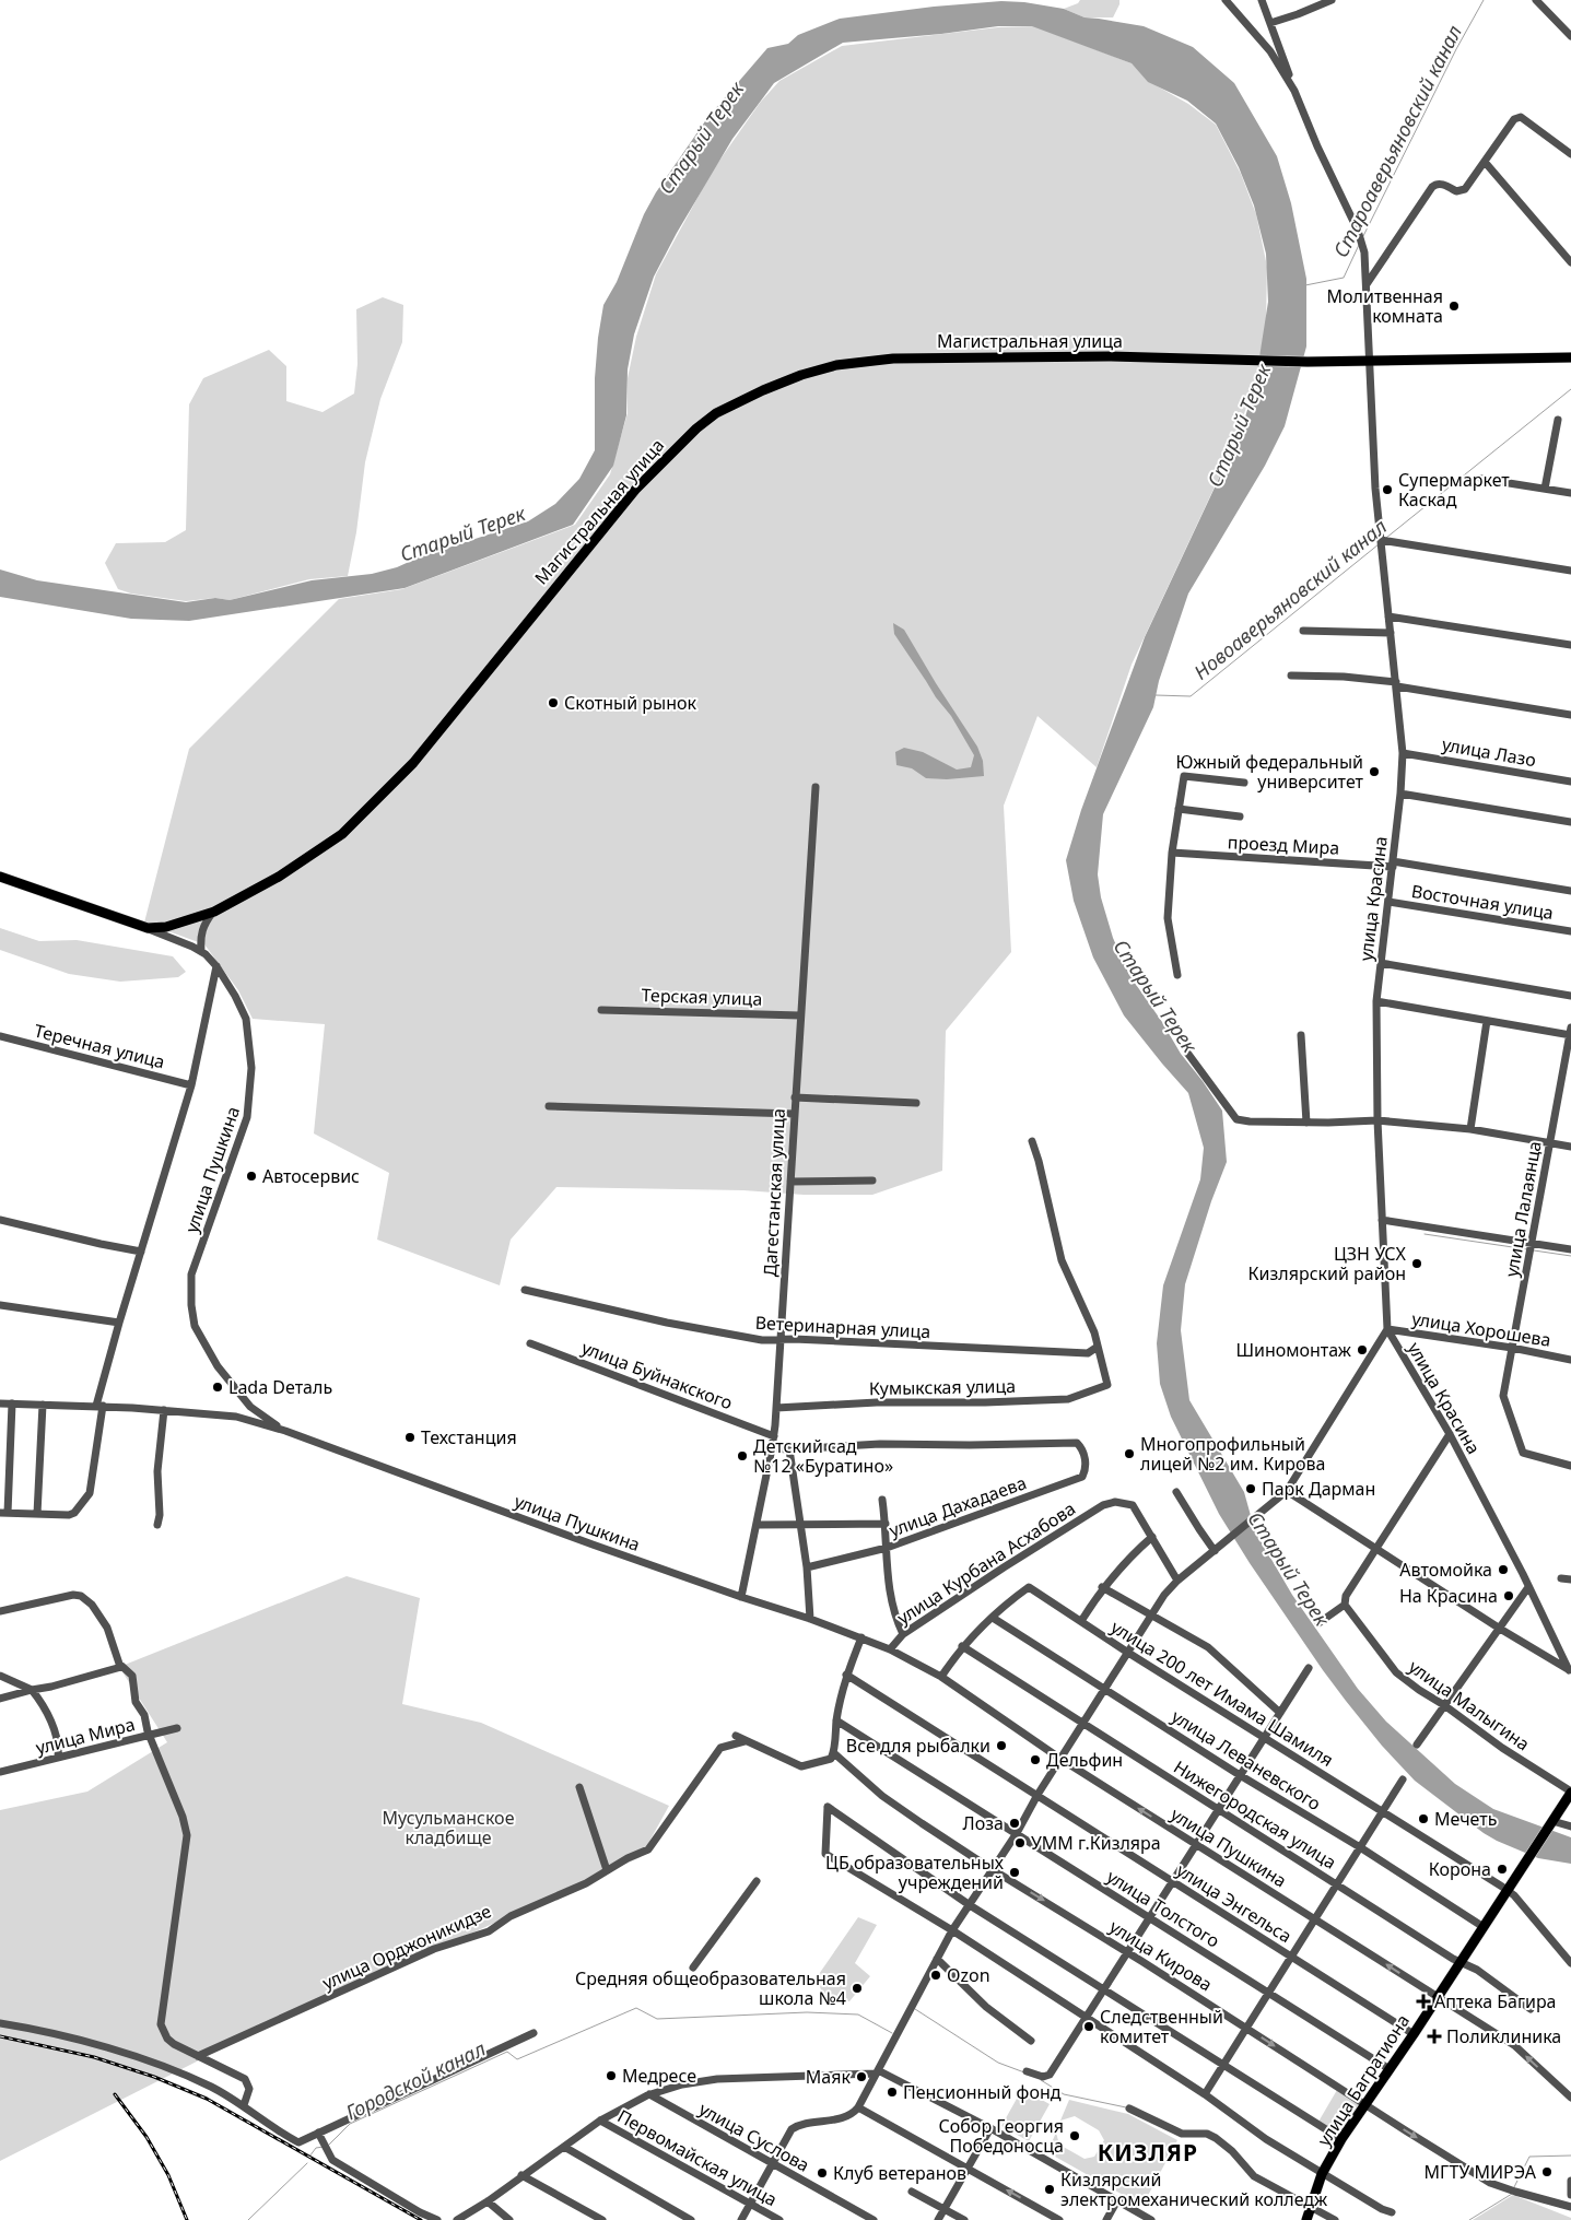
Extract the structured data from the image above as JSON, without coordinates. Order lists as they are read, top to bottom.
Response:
{
  "streets": {
    "main road": ["Магистральная улица", "улица Багратиона"],
    "street": [
      "улица Лазо",
      "проезд Мира",
      "улица Красина",
      "Восточная улица",
      "Терская улица",
      "Теречная улица",
      "улица Пушкина",
      "Дагестанская улица",
      "улица Лалаянца",
      "Ветеринарная улица",
      "улица Хорошева",
      "улица Буйнакского",
      "Кумыкская улица",
      "улица Дахадаева",
      "улица Курбана Асхабова",
      "улица 200 лет Имама Шамиля",
      "улица Малыгина",
      "улица Мира",
      "улица Леваневского",
      "Нижегородская улица",
      "улица Энгельса",
      "улица Толстого",
      "улица Орджоникидзе",
      "улица Кирова",
      "улица Суслова",
      "Первомайская улица"
    ]
  },
  "crossings": [
    ["Магистральная улица", "улица Красина"],
    ["Магистральная улица", "улица Пушкина"],
    ["улица Лазо", "улица Красина"],
    ["проезд Мира", "улица Красина"],
    ["улица Красина", "Восточная улица"],
    ["улица Красина", "улица Хорошева"],
    ["Терская улица", "Дагестанская улица"],
    ["улица Пушкина", "Дагестанская улица"],
    ["улица Пушкина", "улица Курбана Асхабова"],
    ["улица Пушкина", "улица 200 лет Имама Шамиля"],
    ["улица Пушкина", "улица Багратиона"],
    ["Дагестанская улица", "Ветеринарная улица"],
    ["Дагестанская улица", "улица Буйнакского"],
    ["Дагестанская улица", "Кумыкская улица"],
    ["улица Лалаянца", "улица Хорошева"],
    ["Ветеринарная улица", "Кумыкская улица"],
    ["улица 200 лет Имама Шамиля", "улица Леваневского"],
    ["улица 200 лет Имама Шамиля", "Нижегородская улица"],
    ["улица 200 лет Имама Шамиля", "улица Багратиона"],
    ["улица Леваневского", "улица Багратиона"],
    ["Нижегородская улица", "улица Багратиона"],
    ["улица Энгельса", "улица Багратиона"],
    ["улица Толстого", "улица Багратиона"],
    ["улица Кирова", "улица Багратиона"]
  ],
  "districts": ["КИЗЛЯР"],
  "water": [
    "Старый Терек",
    "Староаверьяновский канал",
    "Новоаверьяновский канал",
    "Городской канал"
  ],
  "parks": ["Мусульманское кладбище"],
  "places": {
    "other": [
      "Молитвенная комната",
      "Супермаркет Каскад",
      "Скотный рынок",
      "Южный федеральный университет",
      "Автосервис",
      "ЦЗН УСХ Кизлярский район",
      "Шиномонтаж",
      "Lada Dеталь",
      "Техстанция",
      "Многопрофильный лицей №2 им. Кирова",
      "Детский сад №12 «Буратино»",
      "Парк Дарман",
      "Автомойка",
      "На Красина",
      "Все для рыбалки",
      "Дельфин",
      "Мечеть",
      "Лоза",
      "УММ г.Кизляра",
      "Корона",
      "ЦБ образовательных учреждений",
      "Ozon",
      "Средняя общеобразовательная школа №4",
      "Следственный комитет",
      "Медресе",
      "Маяк",
      "Пенсионный фонд",
      "Собор Георгия Победоносца",
      "МГТУ МИРЭА",
      "Клуб ветеранов",
      "Кизлярский электромеханический колледж"
    ],
    "health": ["Аптека Багира", "Поликлиника"]
  }
}
